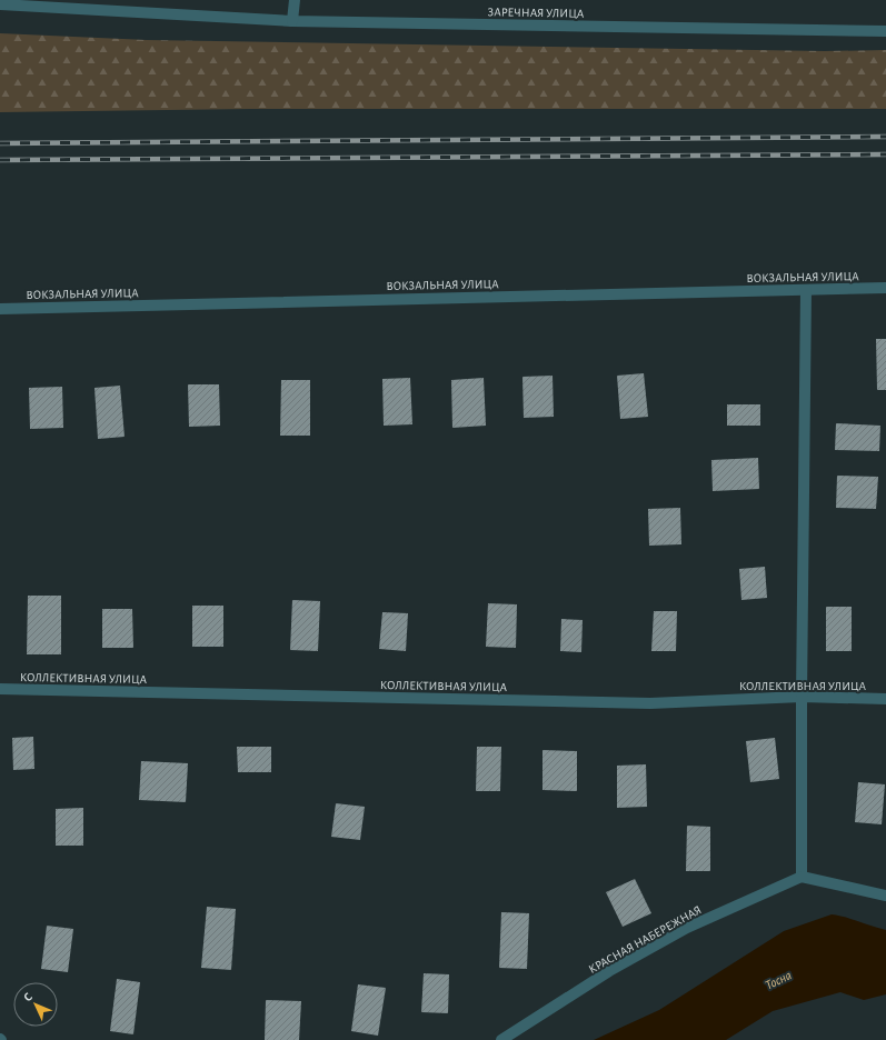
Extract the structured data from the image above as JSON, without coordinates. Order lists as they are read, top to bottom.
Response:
{
  "streets": {
    "street": [
      "ЗАРЕЧНАЯ УЛИЦА",
      "ВОКЗАЛЬНАЯ УЛИЦА",
      "КОЛЛЕКТИВНАЯ УЛИЦА",
      "КРАСНАЯ НАБЕРЕЖНАЯ"
    ]
  },
  "water": ["Тосна"],
  "north": "top left"
}
